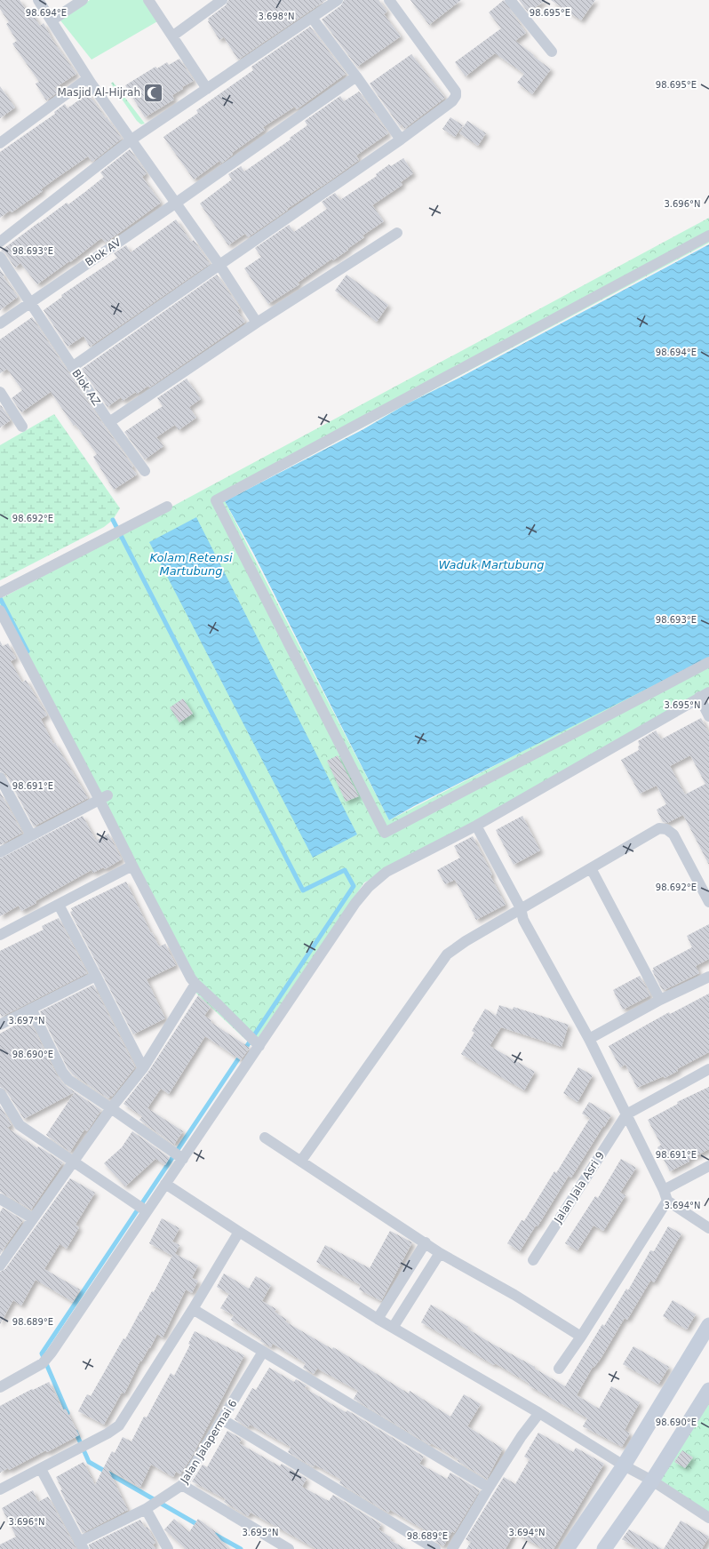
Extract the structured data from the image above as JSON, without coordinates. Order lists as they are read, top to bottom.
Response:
{
  "streets": {
    "street": [
      "Blok AV",
      "Blok AZ",
      "Jalan Jala Asri 9",
      "Jalan Jalapermai 6"
    ]
  },
  "crossings": [
    ["Blok AV", "Blok AZ"]
  ],
  "water": ["Kolam Retensi Martubung", "Waduk Martubung"],
  "places": {
    "mosque": ["Masjid Al-Hijrah"]
  },
  "coordinates": [
    "98.694°E",
    "98.695°E",
    "3.698°N",
    "3.696°N",
    "98.693°E",
    "98.692°E",
    "3.695°N",
    "98.691°E",
    "3.697°N",
    "98.690°E",
    "3.694°N",
    "98.689°E"
  ]
}
